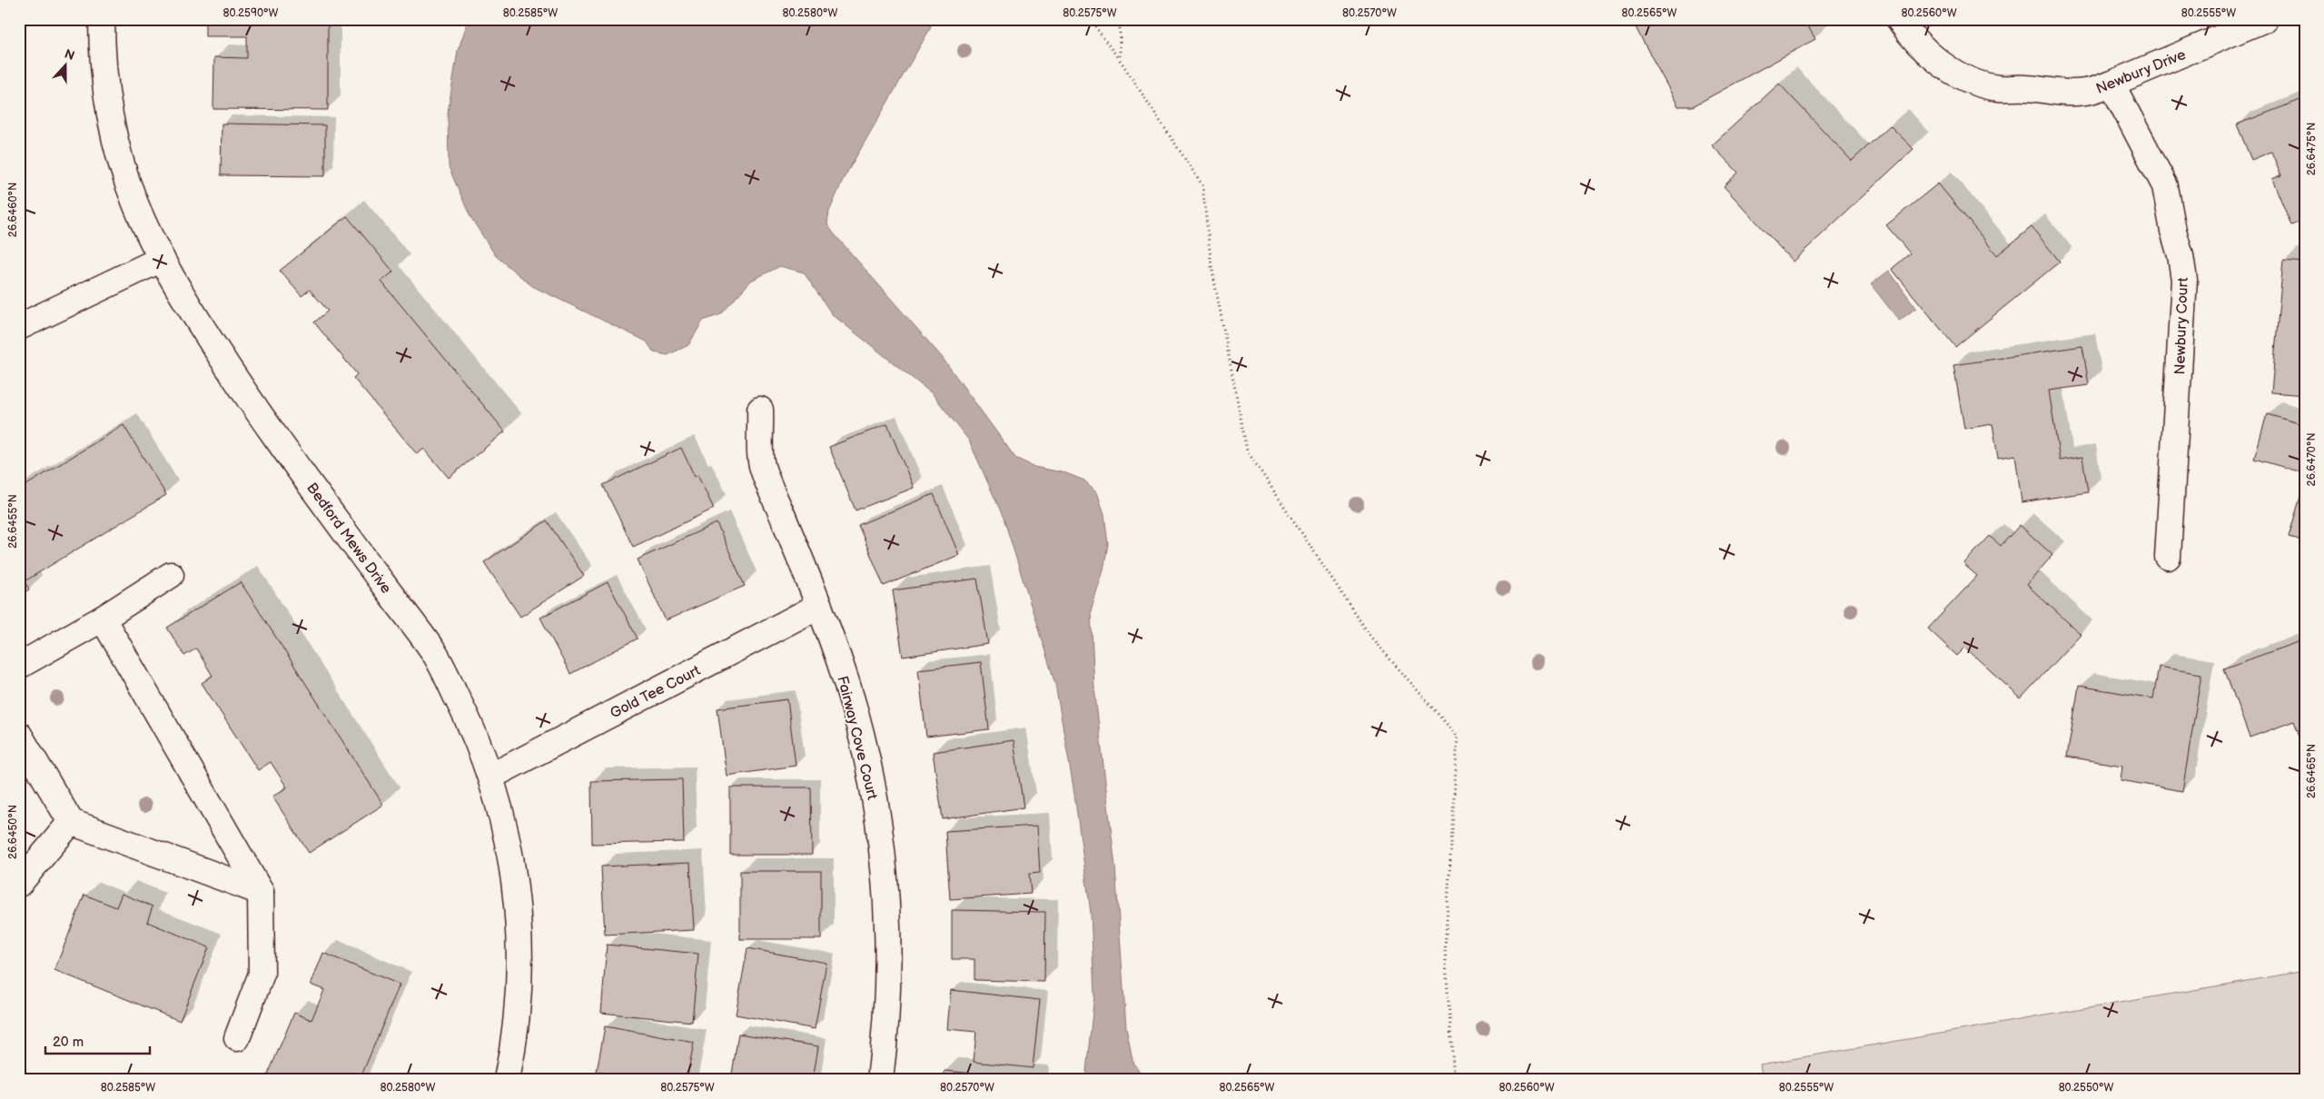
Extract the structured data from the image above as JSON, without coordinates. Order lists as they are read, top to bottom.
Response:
{
  "streets": {
    "street": [
      "Newbury Drive",
      "Newbury Court",
      "Bedford Mews Drive",
      "Gold Tee Court",
      "Fairway Cove Court"
    ]
  },
  "crossings": [
    ["Newbury Drive", "Newbury Court"],
    ["Bedford Mews Drive", "Gold Tee Court"],
    ["Gold Tee Court", "Fairway Cove Court"]
  ],
  "scale_bar": "20 m",
  "north": "top",
  "coordinates": [
    "80.2590°W",
    "80.2585°W",
    "80.2580°W",
    "80.2575°W",
    "80.2570°W",
    "80.2565°W",
    "80.2560°W",
    "80.2555°W",
    "26.6475°N",
    "26.6460°N",
    "26.6470°N",
    "26.6455°N",
    "26.6465°N",
    "26.6450°N",
    "80.2550°W"
  ]
}
